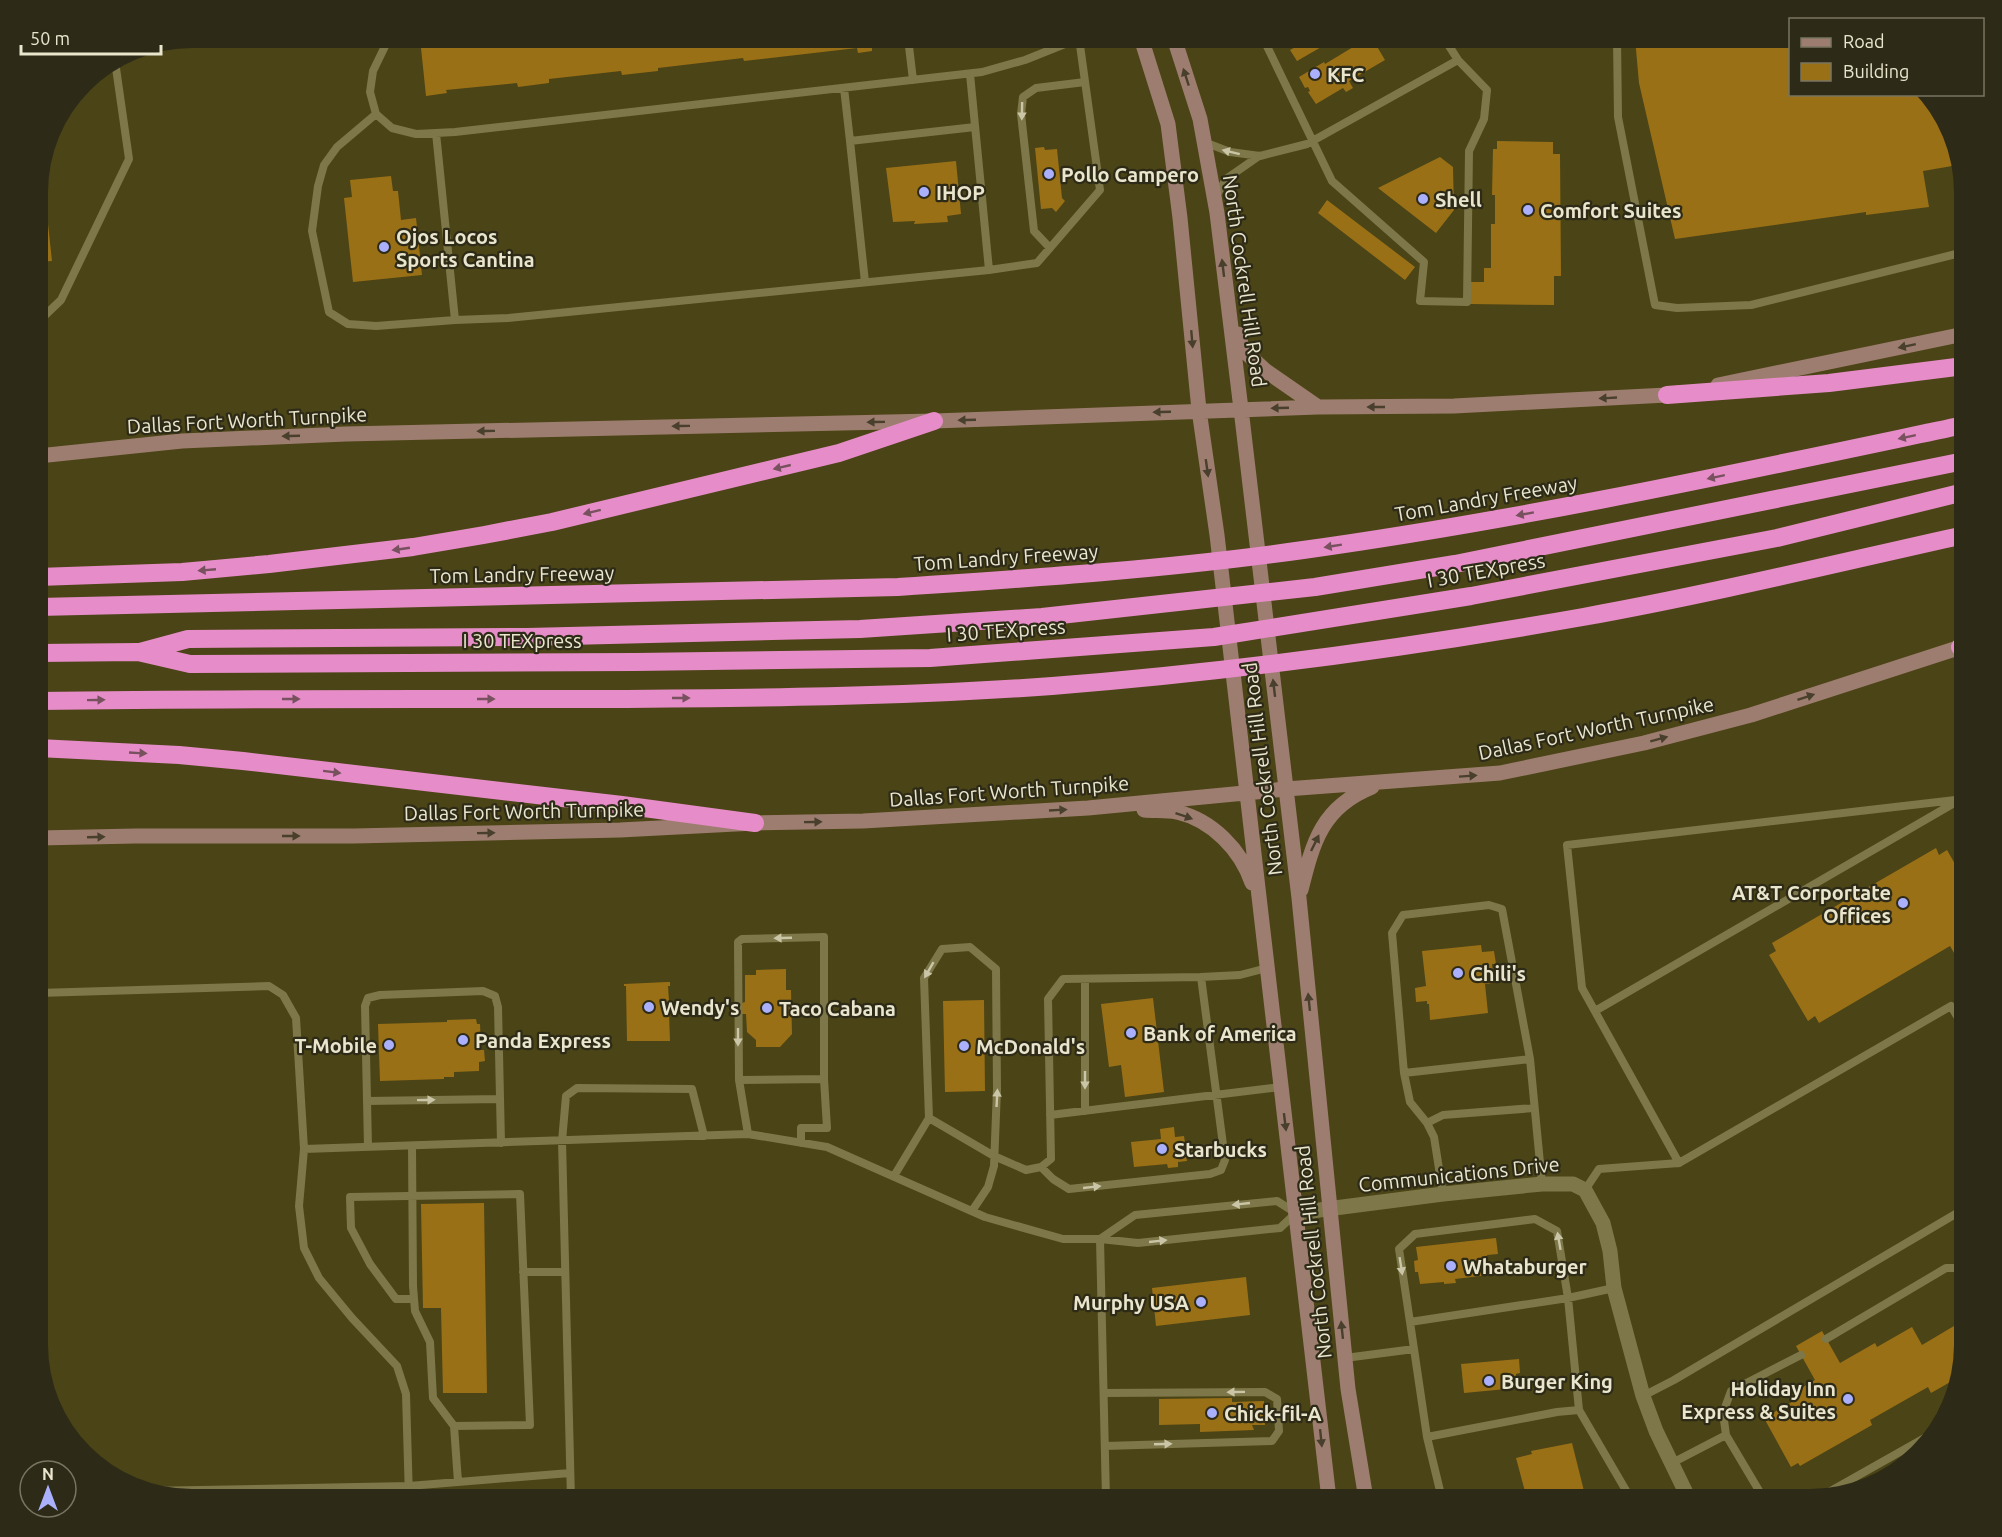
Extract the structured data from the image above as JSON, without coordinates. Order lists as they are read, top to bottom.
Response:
{
  "streets": {
    "highway": ["Tom Landry Freeway", "I 30 TEXpress"],
    "main road": ["North Cockrell Hill Road", "Dallas Fort Worth Turnpike"],
    "street": ["Communications Drive"]
  },
  "crossings": [
    ["North Cockrell Hill Road", "Dallas Fort Worth Turnpike"],
    ["North Cockrell Hill Road", "Communications Drive"]
  ],
  "places": [
    "KFC",
    "Pollo Campero",
    "IHOP",
    "Shell",
    "Comfort Suites",
    "Ojos Locos Sports Cantina",
    "AT&T Corportate Offices",
    "Chili's",
    "Wendy's",
    "Taco Cabana",
    "Bank of America",
    "Panda Express",
    "T-Mobile",
    "McDonald's",
    "Starbucks",
    "Whataburger",
    "Murphy USA",
    "Burger King",
    "Holiday Inn Express & Suites",
    "Chick-fil-A"
  ],
  "legend": ["Road", "Building"],
  "scale_bar": "50 m",
  "north": "top"
}
